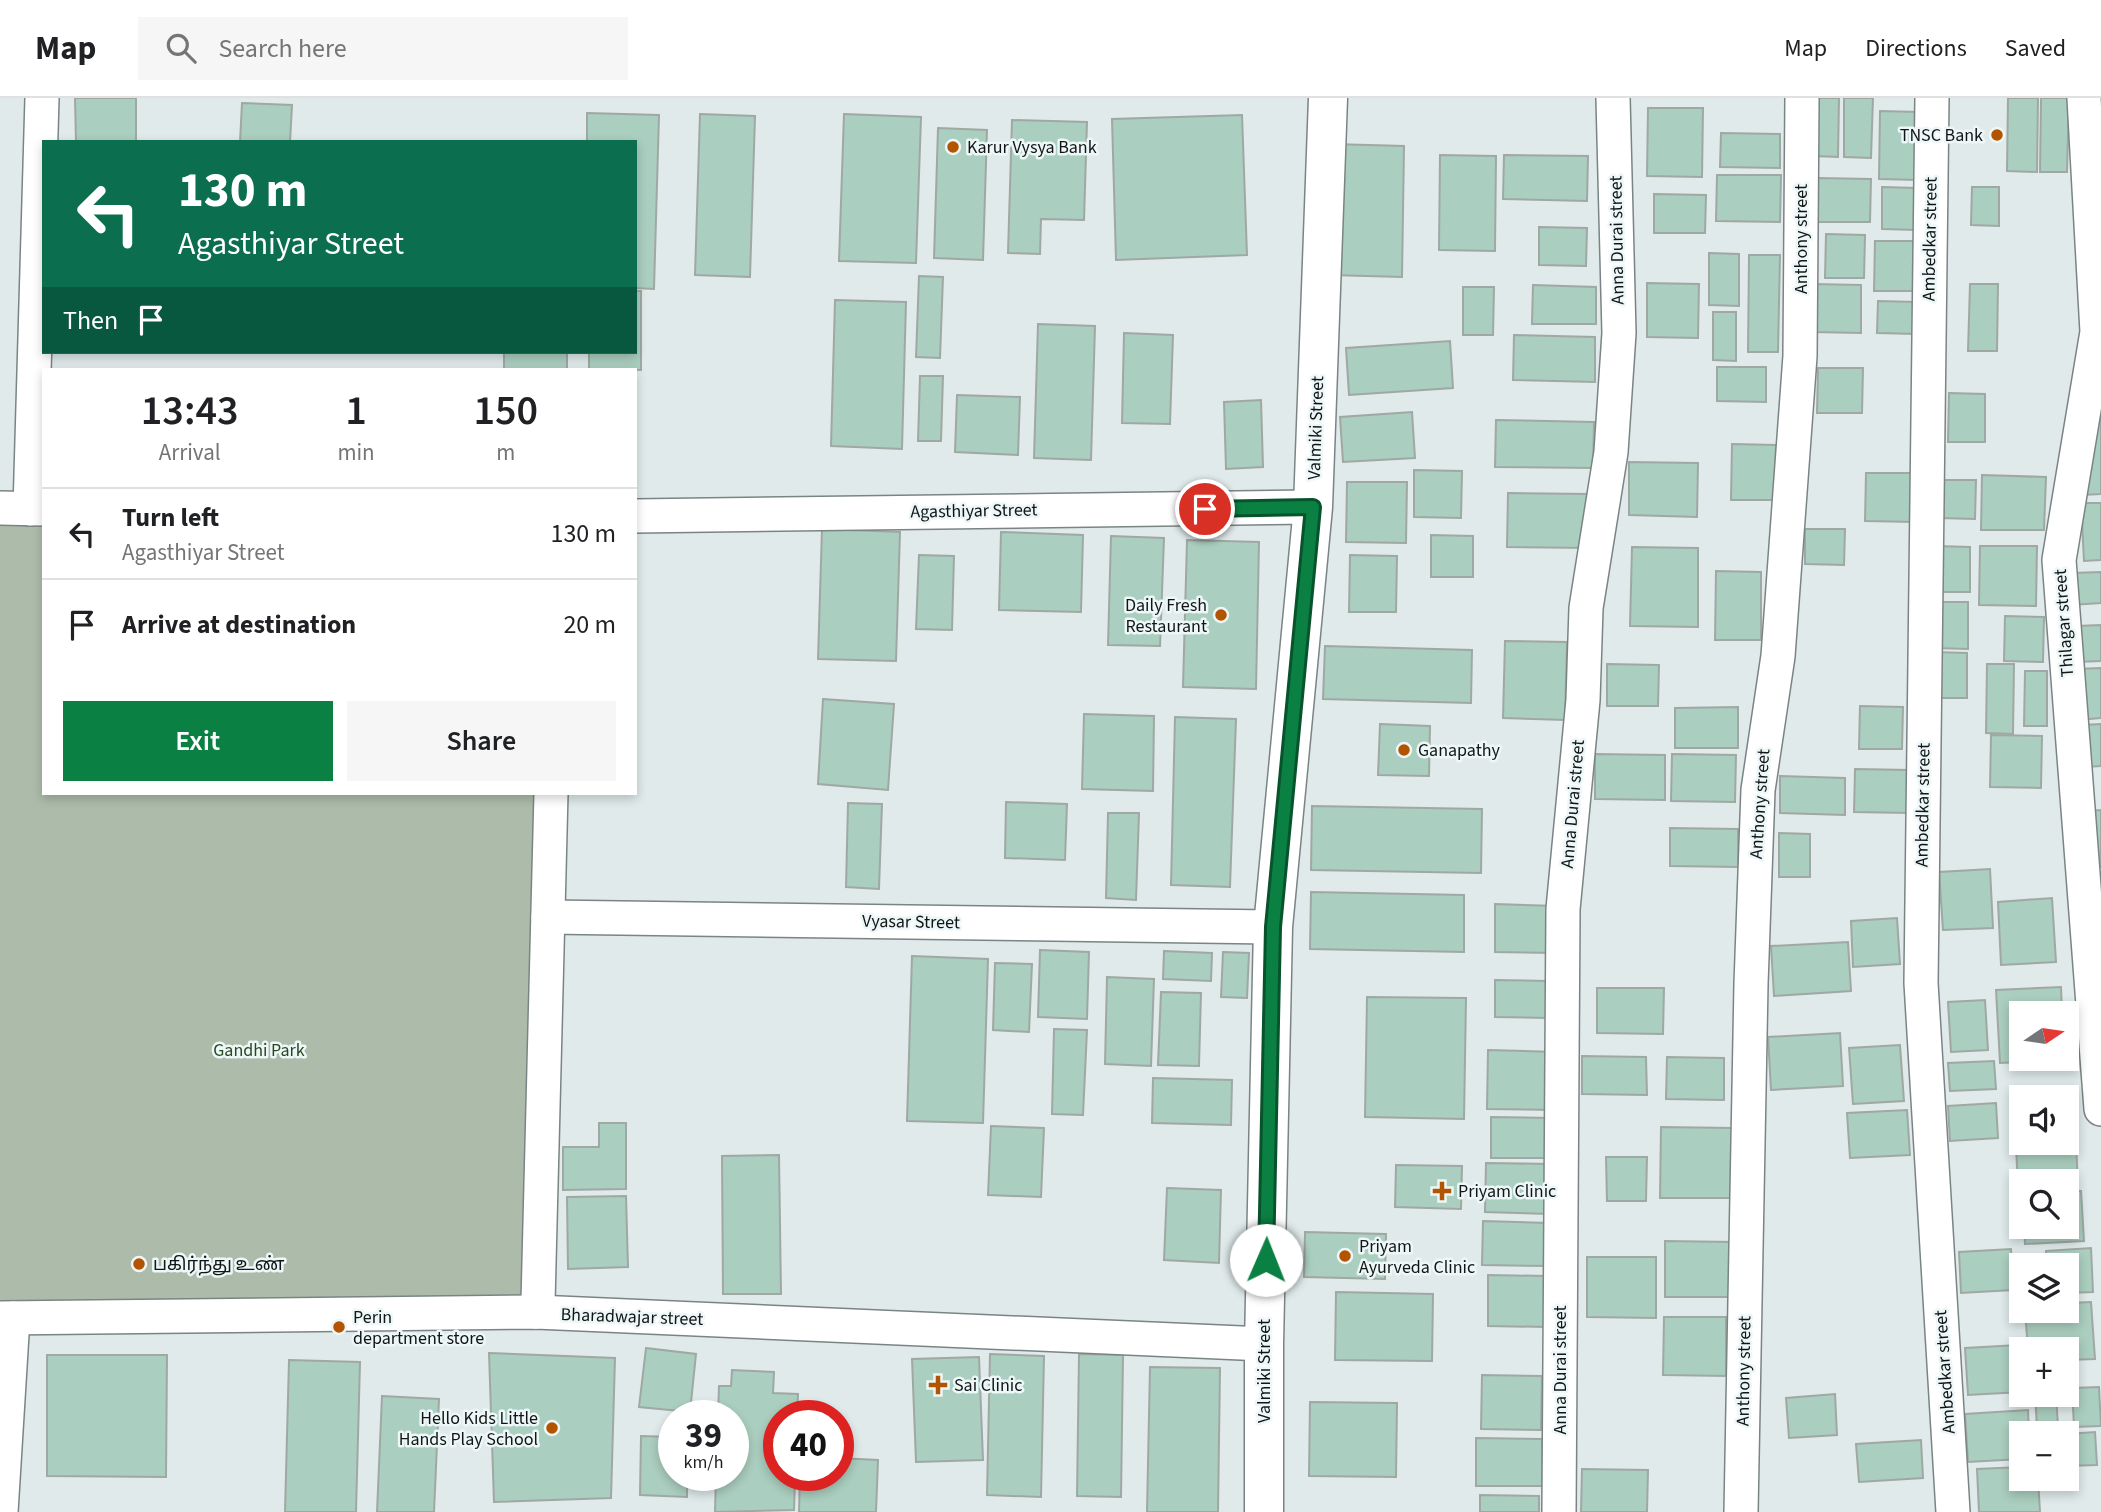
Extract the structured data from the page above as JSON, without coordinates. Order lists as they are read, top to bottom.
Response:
{
  "streets": {
    "street": [
      "Anthony street",
      "Ambedkar street",
      "Anna Durai street",
      "Valmiki Street",
      "Agasthiyar Street",
      "Thilagar street",
      "Vyasar Street",
      "Bharadwajar street"
    ]
  },
  "crossings": [
    ["Valmiki Street", "Agasthiyar Street"],
    ["Valmiki Street", "Vyasar Street"],
    ["Valmiki Street", "Bharadwajar street"]
  ],
  "parks": ["Gandhi Park"],
  "places": {
    "other": [
      "TNSC Bank",
      "Karur Vysya Bank",
      "Daily Fresh Restaurant",
      "Ganapathy",
      "Priyam Ayurveda Clinic",
      "பகிர்ந்து உண்",
      "Perin department store",
      "Hello Kids Little Hands Play School"
    ],
    "health": ["Priyam Clinic", "Sai Clinic"]
  },
  "north": "right",
  "page": {
    "header": "Map",
    "search": "Search here",
    "nav": ["Map", "Directions", "Saved"],
    "turn": ["130 m", "Agasthiyar Street"],
    "then": "Then",
    "eta": [
      "13:43",
      "Arrival",
      "1",
      "min",
      "150",
      "m"
    ],
    "list": [
      {
        "name": "Turn left",
        "note": "Agasthiyar Street",
        "value": "130 m"
      },
      {
        "name": "Arrive at destination",
        "value": "20 m"
      }
    ],
    "buttons": ["Exit", "Share"],
    "map_buttons": ["+", "−"],
    "speed": "39 km/h",
    "limit": "40"
  }
}
